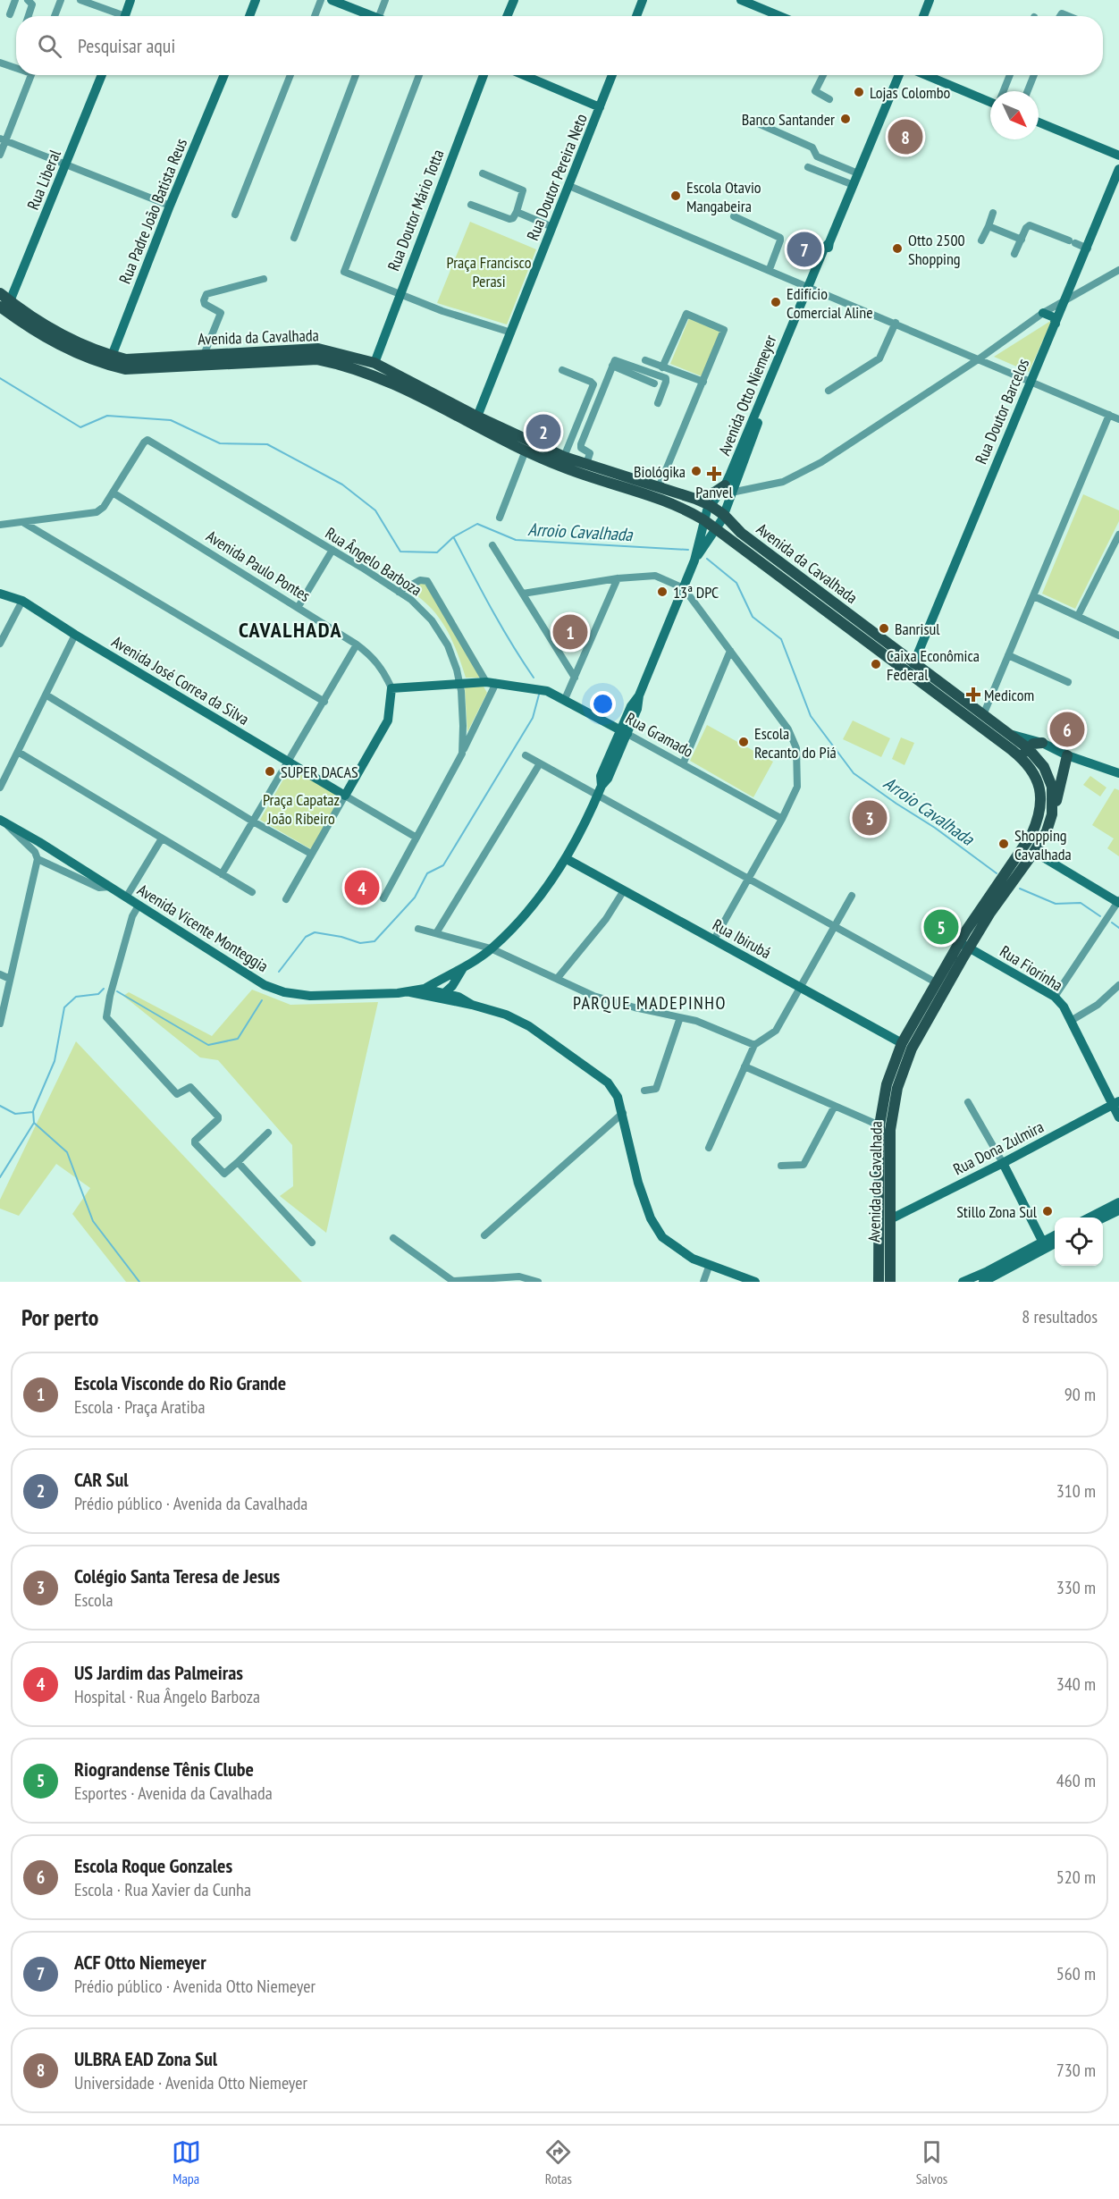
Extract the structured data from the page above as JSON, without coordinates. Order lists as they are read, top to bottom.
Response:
{
  "streets": {
    "main road": ["Avenida da Cavalhada"],
    "street": [
      "Rua Doutor Pereira Neto",
      "Rua Liberal",
      "Rua Doutor Mário Totta",
      "Rua Padre João Batista Reus",
      "Avenida Otto Niemeyer",
      "Rua Doutor Barcelos",
      "Rua Ângelo Barboza",
      "Avenida Paulo Pontes",
      "Avenida José Correa da Silva",
      "Rua Gramado",
      "Avenida Vicente Monteggia",
      "Rua Ibirubá",
      "Rua Fiorinha",
      "Rua Dona Zulmira"
    ]
  },
  "crossings": [
    ["Rua Doutor Pereira Neto", "Avenida da Cavalhada"],
    ["Rua Liberal", "Avenida da Cavalhada"],
    ["Rua Doutor Mário Totta", "Avenida da Cavalhada"],
    ["Rua Padre João Batista Reus", "Avenida da Cavalhada"],
    ["Avenida da Cavalhada", "Avenida Otto Niemeyer"],
    ["Avenida da Cavalhada", "Rua Doutor Barcelos"],
    ["Avenida da Cavalhada", "Rua Ibirubá"],
    ["Avenida da Cavalhada", "Rua Fiorinha"],
    ["Avenida da Cavalhada", "Rua Dona Zulmira"],
    ["Avenida Otto Niemeyer", "Rua Gramado"],
    ["Avenida Otto Niemeyer", "Avenida Vicente Monteggia"],
    ["Avenida Otto Niemeyer", "Rua Ibirubá"],
    ["Rua Ângelo Barboza", "Avenida Paulo Pontes"],
    ["Rua Ângelo Barboza", "Rua Gramado"],
    ["Avenida Paulo Pontes", "Rua Gramado"],
    ["Rua Fiorinha", "Rua Dona Zulmira"]
  ],
  "districts": ["CAVALHADA", "PARQUE MADEPINHO"],
  "water": ["Arroio Cavalhada"],
  "parks": ["Praça Francisco Perasi", "Praça Capataz João Ribeiro"],
  "places": {
    "other": [
      "Lojas Colombo",
      "Banco Santander",
      "Escola Otavio Mangabeira",
      "Otto 2500 Shopping",
      "Edifício Comercial Aline",
      "Biológika",
      "13ª DPC",
      "Banrisul",
      "Caixa Econômica Federal",
      "Escola Recanto do Piá",
      "SUPER DACAS",
      "Shopping Cavalhada",
      "Stillo Zona Sul"
    ],
    "health": ["Panvel", "Medicom"]
  },
  "north": "bottom right",
  "page": {
    "search": "Pesquisar aqui",
    "pins": [
      "8",
      "7",
      "2",
      "1",
      "6",
      "3",
      "4",
      "5"
    ],
    "heading": ["Por perto", "8 resultados"],
    "list": [
      {
        "mark": "1",
        "name": "Escola Visconde do Rio Grande",
        "note": "Escola · Praça Aratiba",
        "value": "90 m"
      },
      {
        "mark": "2",
        "name": "CAR Sul",
        "note": "Prédio público · Avenida da Cavalhada",
        "value": "310 m"
      },
      {
        "mark": "3",
        "name": "Colégio Santa Teresa de Jesus",
        "note": "Escola",
        "value": "330 m"
      },
      {
        "mark": "4",
        "name": "US Jardim das Palmeiras",
        "note": "Hospital · Rua Ângelo Barboza",
        "value": "340 m"
      },
      {
        "mark": "5",
        "name": "Riograndense Tênis Clube",
        "note": "Esportes · Avenida da Cavalhada",
        "value": "460 m"
      },
      {
        "mark": "6",
        "name": "Escola Roque Gonzales",
        "note": "Escola · Rua Xavier da Cunha",
        "value": "520 m"
      },
      {
        "mark": "7",
        "name": "ACF Otto Niemeyer",
        "note": "Prédio público · Avenida Otto Niemeyer",
        "value": "560 m"
      },
      {
        "mark": "8",
        "name": "ULBRA EAD Zona Sul",
        "note": "Universidade · Avenida Otto Niemeyer",
        "value": "730 m"
      }
    ],
    "nav": ["Mapa", "Rotas", "Salvos"]
  }
}
